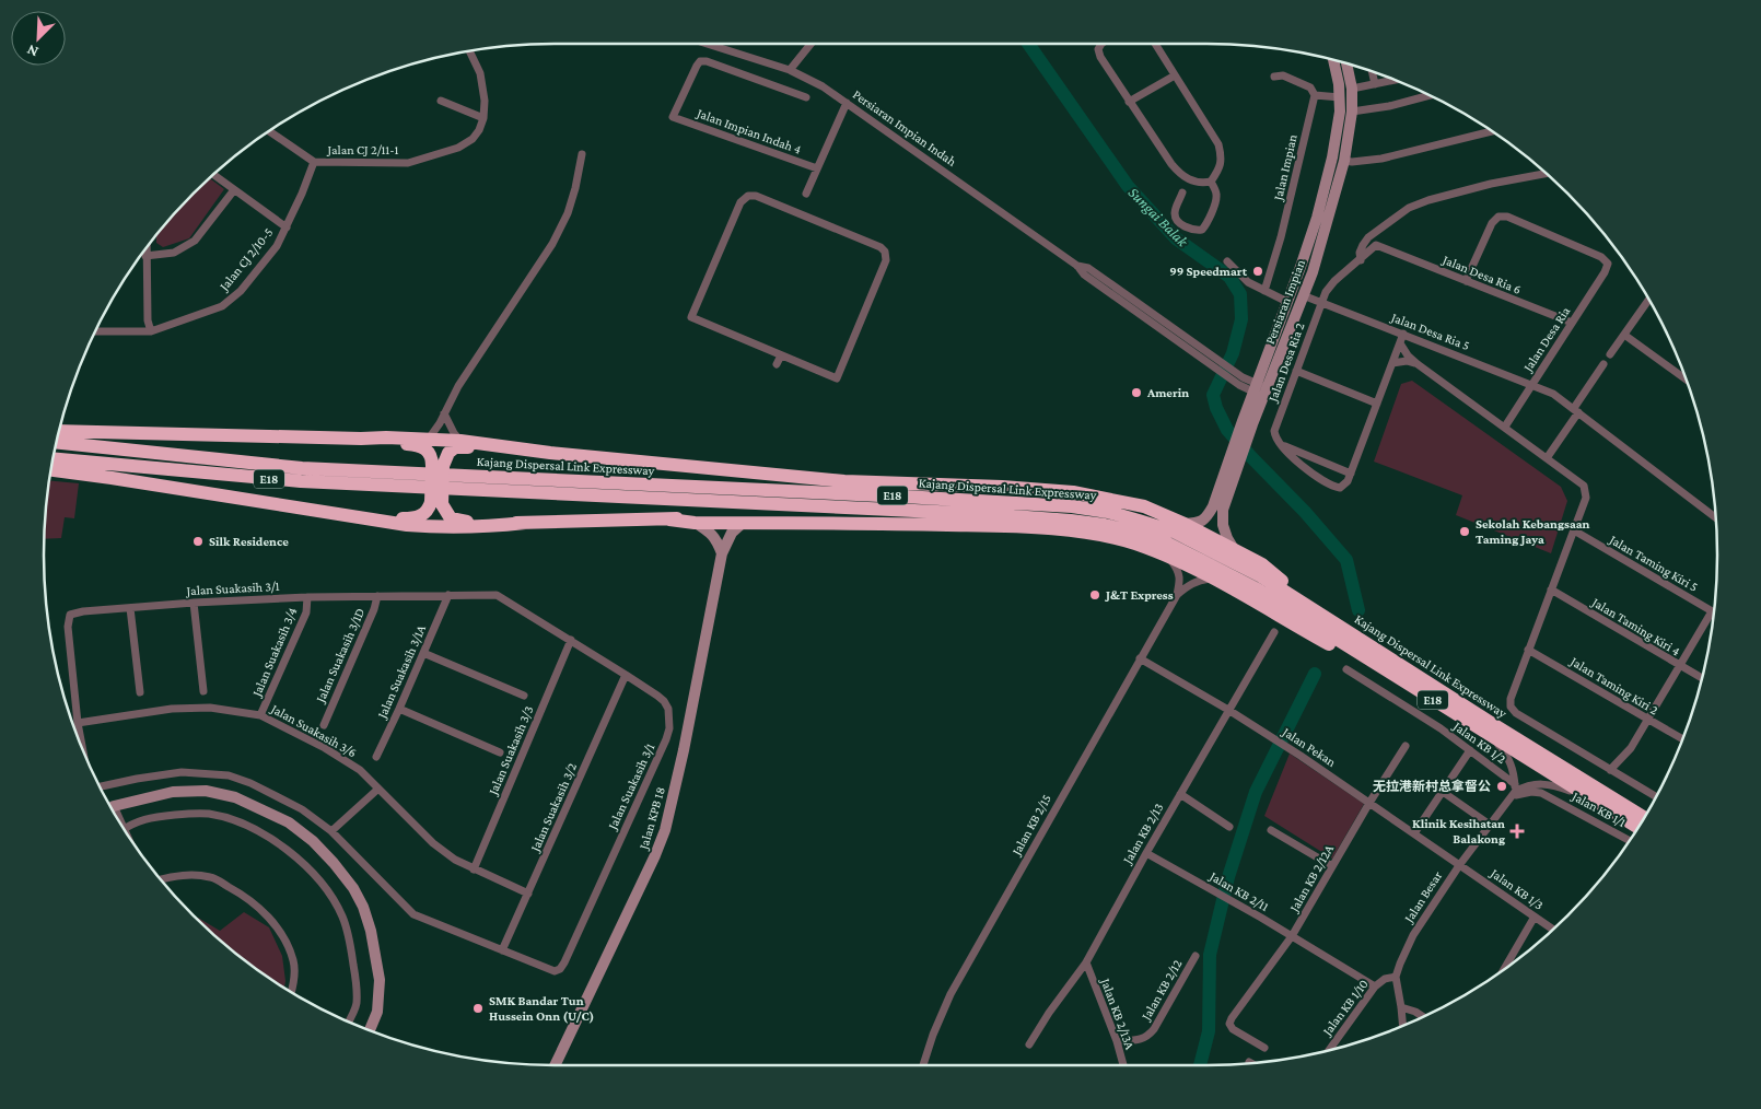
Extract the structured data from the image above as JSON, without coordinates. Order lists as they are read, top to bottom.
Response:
{
  "streets": {
    "highway": ["Kajang Dispersal Link Expressway", "E18"],
    "street": [
      "Persiaran Impian Indah",
      "Jalan Impian Indah 4",
      "Jalan CJ 2/11-1",
      "Jalan Impian",
      "Jalan CJ 2/10-5",
      "Jalan Desa Ria 6",
      "Persiaran Impian",
      "Jalan Desa Ria 5",
      "Jalan Desa Ria",
      "Jalan Desa Ria 2",
      "Jalan Taming Kiri 5",
      "Jalan Suakasih 3/1",
      "Jalan Taming Kiri 4",
      "Jalan Suakasih 3/4",
      "Jalan Suakasih 3/1D",
      "Jalan Suakasih 3/1A",
      "Jalan Taming Kiri 2",
      "Jalan Suakasih 3/6",
      "Jalan KB 1/2",
      "Jalan Pekan",
      "Jalan Suakasih 3/3",
      "Jalan Suakasih 3/2",
      "Jalan KB 1/1",
      "Jalan KPB 18",
      "Jalan KB 2/15",
      "Jalan KB 2/13",
      "Jalan KB 2/12A",
      "Jalan KB 1/3",
      "Jalan KB 2/11",
      "Jalan Besar",
      "Jalan KB 2/12",
      "Jalan KB 1/10",
      "Jalan KB 2/13A"
    ]
  },
  "crossings": [
    ["Persiaran Impian Indah", "Persiaran Impian"],
    ["Jalan CJ 2/11-1", "Jalan CJ 2/10-5"],
    ["Jalan Desa Ria 6", "Jalan Desa Ria"],
    ["Jalan Desa Ria 6", "Jalan Desa Ria 2"],
    ["Persiaran Impian", "Jalan Desa Ria 5"],
    ["Jalan Desa Ria 5", "Jalan Desa Ria"],
    ["Jalan Desa Ria 5", "Jalan Desa Ria 2"],
    ["Jalan Suakasih 3/1", "Jalan Suakasih 3/4"],
    ["Jalan Suakasih 3/1", "Jalan Suakasih 3/1D"],
    ["Jalan Suakasih 3/1", "Jalan Suakasih 3/1A"],
    ["Jalan Suakasih 3/1", "Jalan Suakasih 3/6"],
    ["Jalan Suakasih 3/1", "Jalan Suakasih 3/3"],
    ["Jalan Suakasih 3/1", "Jalan Suakasih 3/2"],
    ["Jalan Suakasih 3/4", "Jalan Suakasih 3/6"],
    ["Jalan Suakasih 3/6", "Jalan Suakasih 3/3"],
    ["Jalan Suakasih 3/6", "Jalan Suakasih 3/2"],
    ["Jalan KB 1/2", "Jalan KB 1/1"],
    ["Jalan KB 1/2", "Jalan Besar"],
    ["Jalan Pekan", "Jalan KB 2/15"],
    ["Jalan Pekan", "Jalan KB 2/13"],
    ["Jalan Pekan", "Jalan KB 2/12A"],
    ["Jalan Pekan", "Jalan KB 1/3"],
    ["Jalan Pekan", "Jalan Besar"],
    ["Jalan KB 1/1", "Jalan Besar"],
    ["Jalan KB 2/13", "Jalan KB 2/11"],
    ["Jalan KB 2/13", "Jalan KB 2/13A"],
    ["Jalan KB 2/12A", "Jalan KB 2/11"],
    ["Jalan KB 1/3", "Jalan Besar"],
    ["Jalan KB 2/11", "Jalan KB 1/10"],
    ["Jalan Besar", "Jalan KB 1/10"],
    ["Jalan KB 2/12", "Jalan KB 2/13A"]
  ],
  "water": ["Sungai Balak"],
  "places": {
    "other": [
      "99 Speedmart",
      "Amerin",
      "Sekolah Kebangsaan Taming Jaya",
      "Silk Residence",
      "J&T Express",
      "无拉港新村总拿督公",
      "SMK Bandar Tun Hussein Onn (U/C)"
    ],
    "health": ["Klinik Kesihatan Balakong"]
  },
  "north": "bottom left"
}
